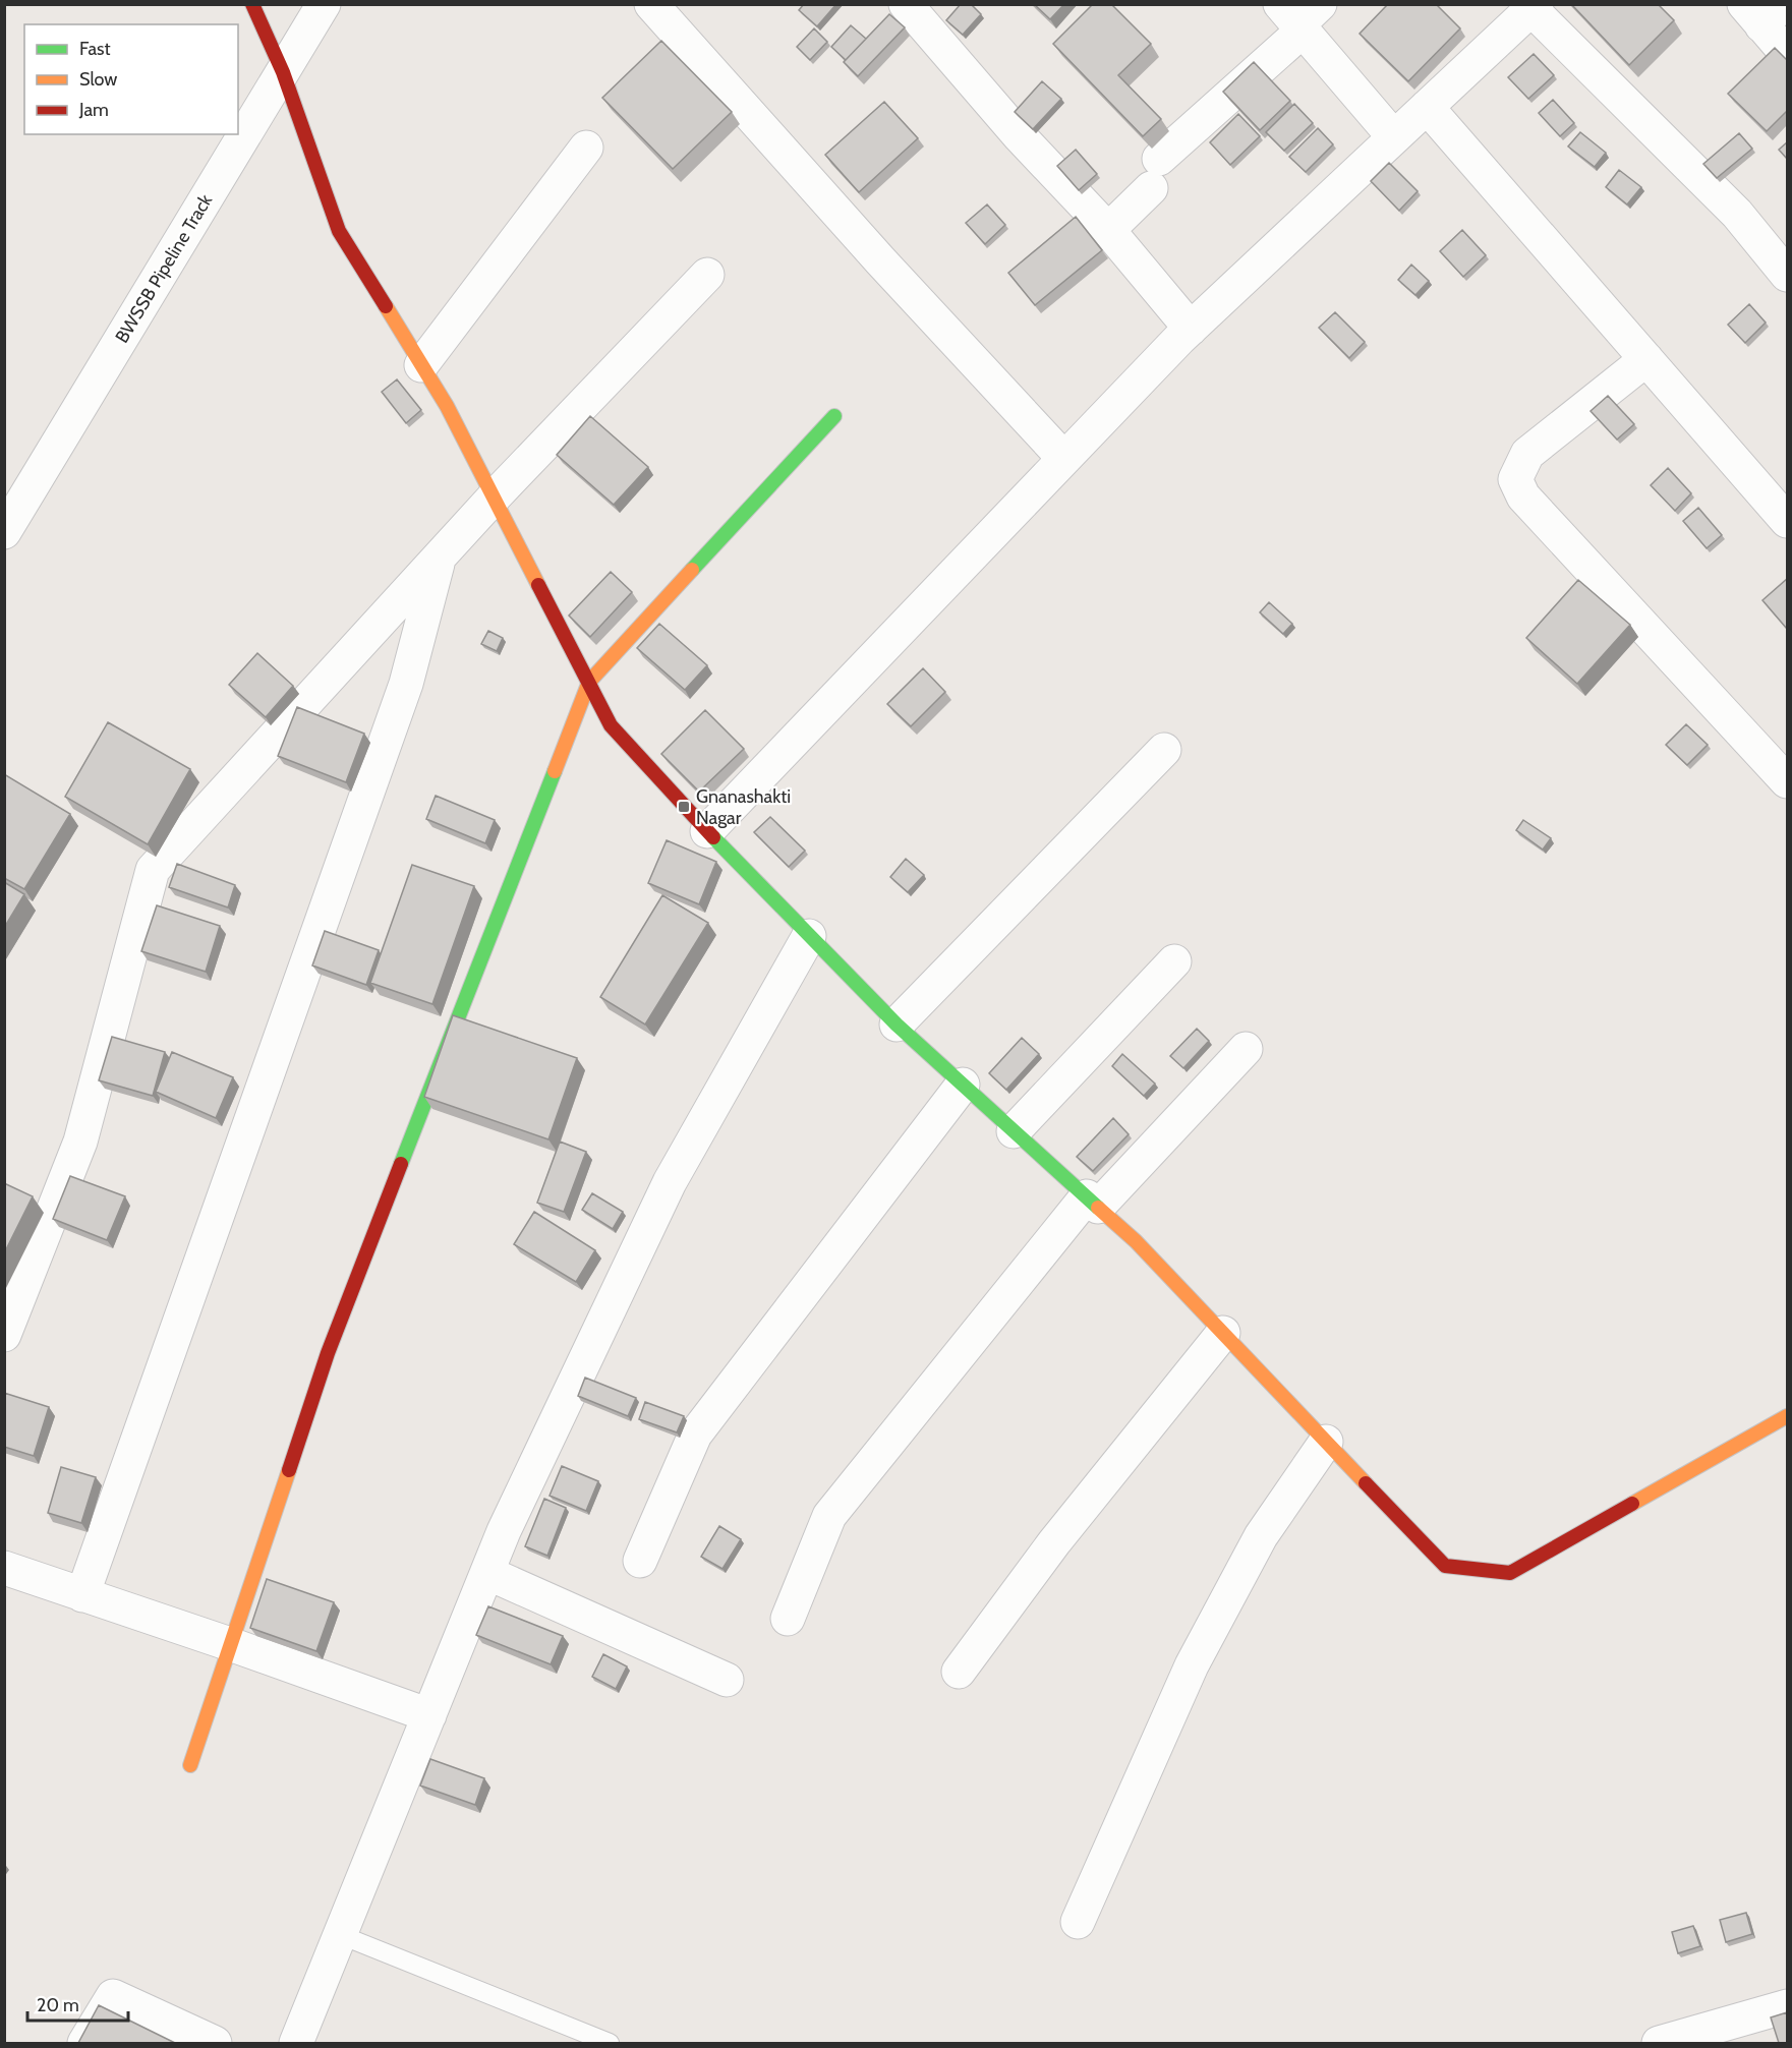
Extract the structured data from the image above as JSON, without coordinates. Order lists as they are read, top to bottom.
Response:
{
  "streets": {
    "street": ["BWSSB Pipeline Track"]
  },
  "places": {
    "transit": ["Gnanashakti Nagar"]
  },
  "legend": ["Fast", "Slow", "Jam"],
  "scale_bar": "20 m"
}
